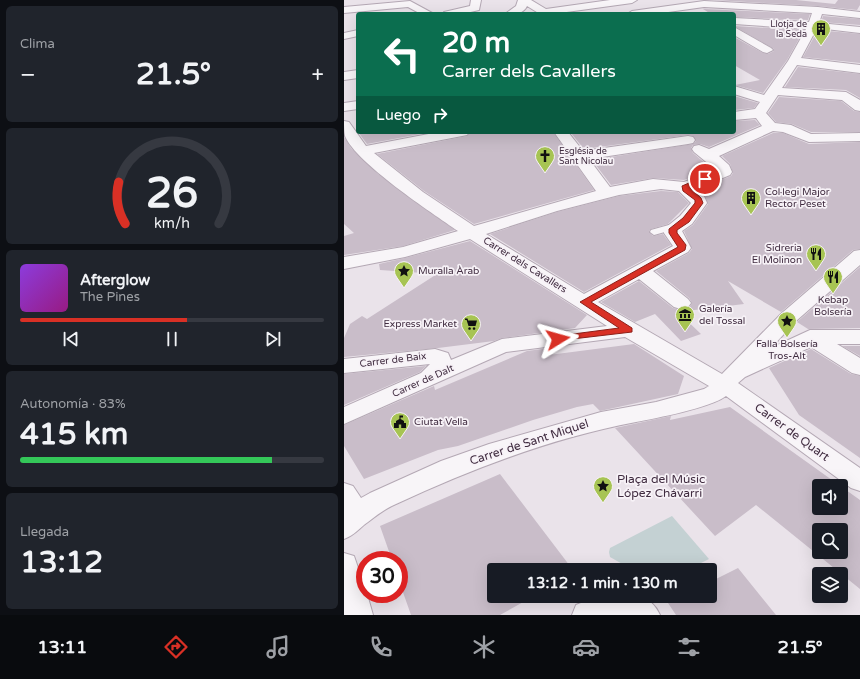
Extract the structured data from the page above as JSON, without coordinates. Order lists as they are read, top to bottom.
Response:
{
  "streets": {
    "street": [
      "Carrer dels Cavallers",
      "Carrer de Baix",
      "Carrer de Dalt",
      "Carrer de Quart",
      "Carrer de Sant Miquel"
    ]
  },
  "crossings": [
    ["Carrer dels Cavallers", "Carrer de Dalt"],
    ["Carrer dels Cavallers", "Carrer de Quart"],
    ["Carrer dels Cavallers", "Carrer de Sant Miquel"],
    ["Carrer de Baix", "Carrer de Dalt"],
    ["Carrer de Quart", "Carrer de Sant Miquel"]
  ],
  "places": {
    "building": ["Llotja de la Seda", "Col·legi Major Rector Peset"],
    "church": ["Església de Sant Nicolau"],
    "restaurant": ["Sidreria El Molinon", "Kebap Bolsería"],
    "place": ["Muralla Àrab", "Falla Bolsería Tros-Alt", "Plaça del Músic López Chávarri"],
    "museum": ["Galería del Tossal"],
    "supermarket": ["Express Market"],
    "public building": ["Ciutat Vella"]
  },
  "page": {
    "tile": [
      "Clima",
      ["Autonomía · 83%", "415 km"],
      ["Llegada", "13:12"]
    ],
    "turn": ["20 m", "Carrer dels Cavallers"],
    "heat": ["−", "21.5°", "+"],
    "then": "Luego",
    "song": ["Afterglow", "The Pines"],
    "limit": "30",
    "trip": "13:12 · 1 min · 130 m",
    "tabs": ["13:11", "21.5°"],
    "gauge": ["26", "km/h"]
  }
}
